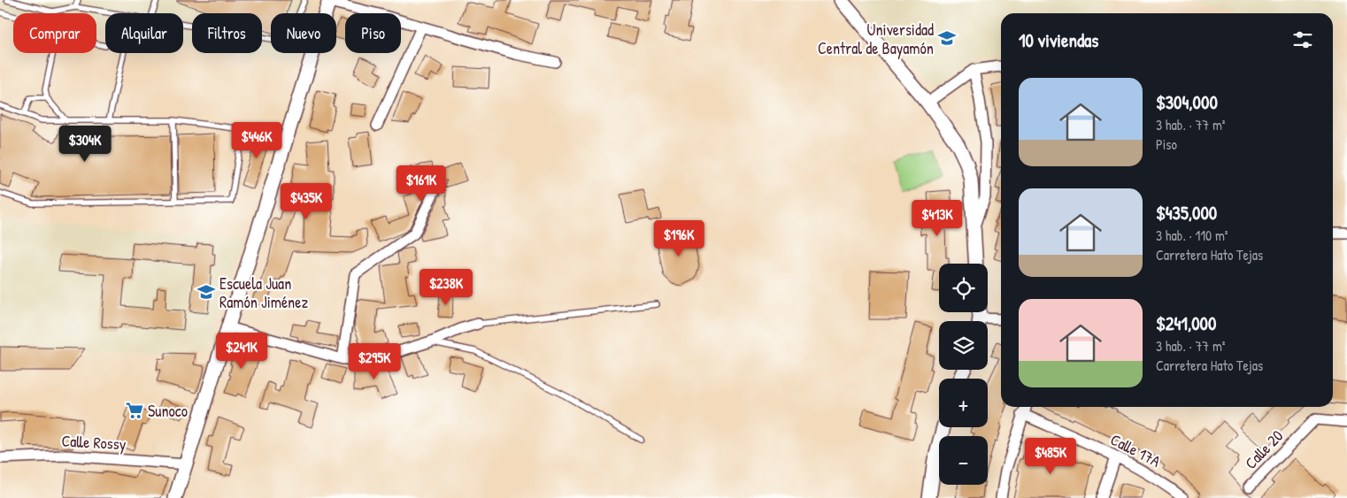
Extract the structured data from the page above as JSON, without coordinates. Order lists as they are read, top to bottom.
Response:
{
  "streets": {
    "street": ["Calle Rossy", "Calle 20", "Calle 17A"]
  },
  "places": {
    "school or university": ["Universidad Central de Bayamón", "Escuela Juan Ramón Jiménez"],
    "supermarket": ["Sunoco"]
  },
  "page": {
    "chip": [
      "Comprar",
      "Alquilar",
      "Filtros",
      "Nuevo",
      "Piso"
    ],
    "heading": "10 viviendas",
    "list": [
      {
        "name": "$304,000",
        "note": "3 hab. · 77 m² · Piso"
      },
      {
        "name": "$435,000",
        "note": "3 hab. · 110 m² · Carretera Hato Tejas"
      },
      {
        "name": "$241,000",
        "note": "3 hab. · 77 m² · Carretera Hato Tejas"
      }
    ],
    "price": [
      "$446K",
      "$304K",
      "$161K",
      "$435K",
      "$413K",
      "$196K",
      "$238K",
      "$241K",
      "$295K",
      "$485K"
    ],
    "map_buttons": ["+", "−"]
  }
}
